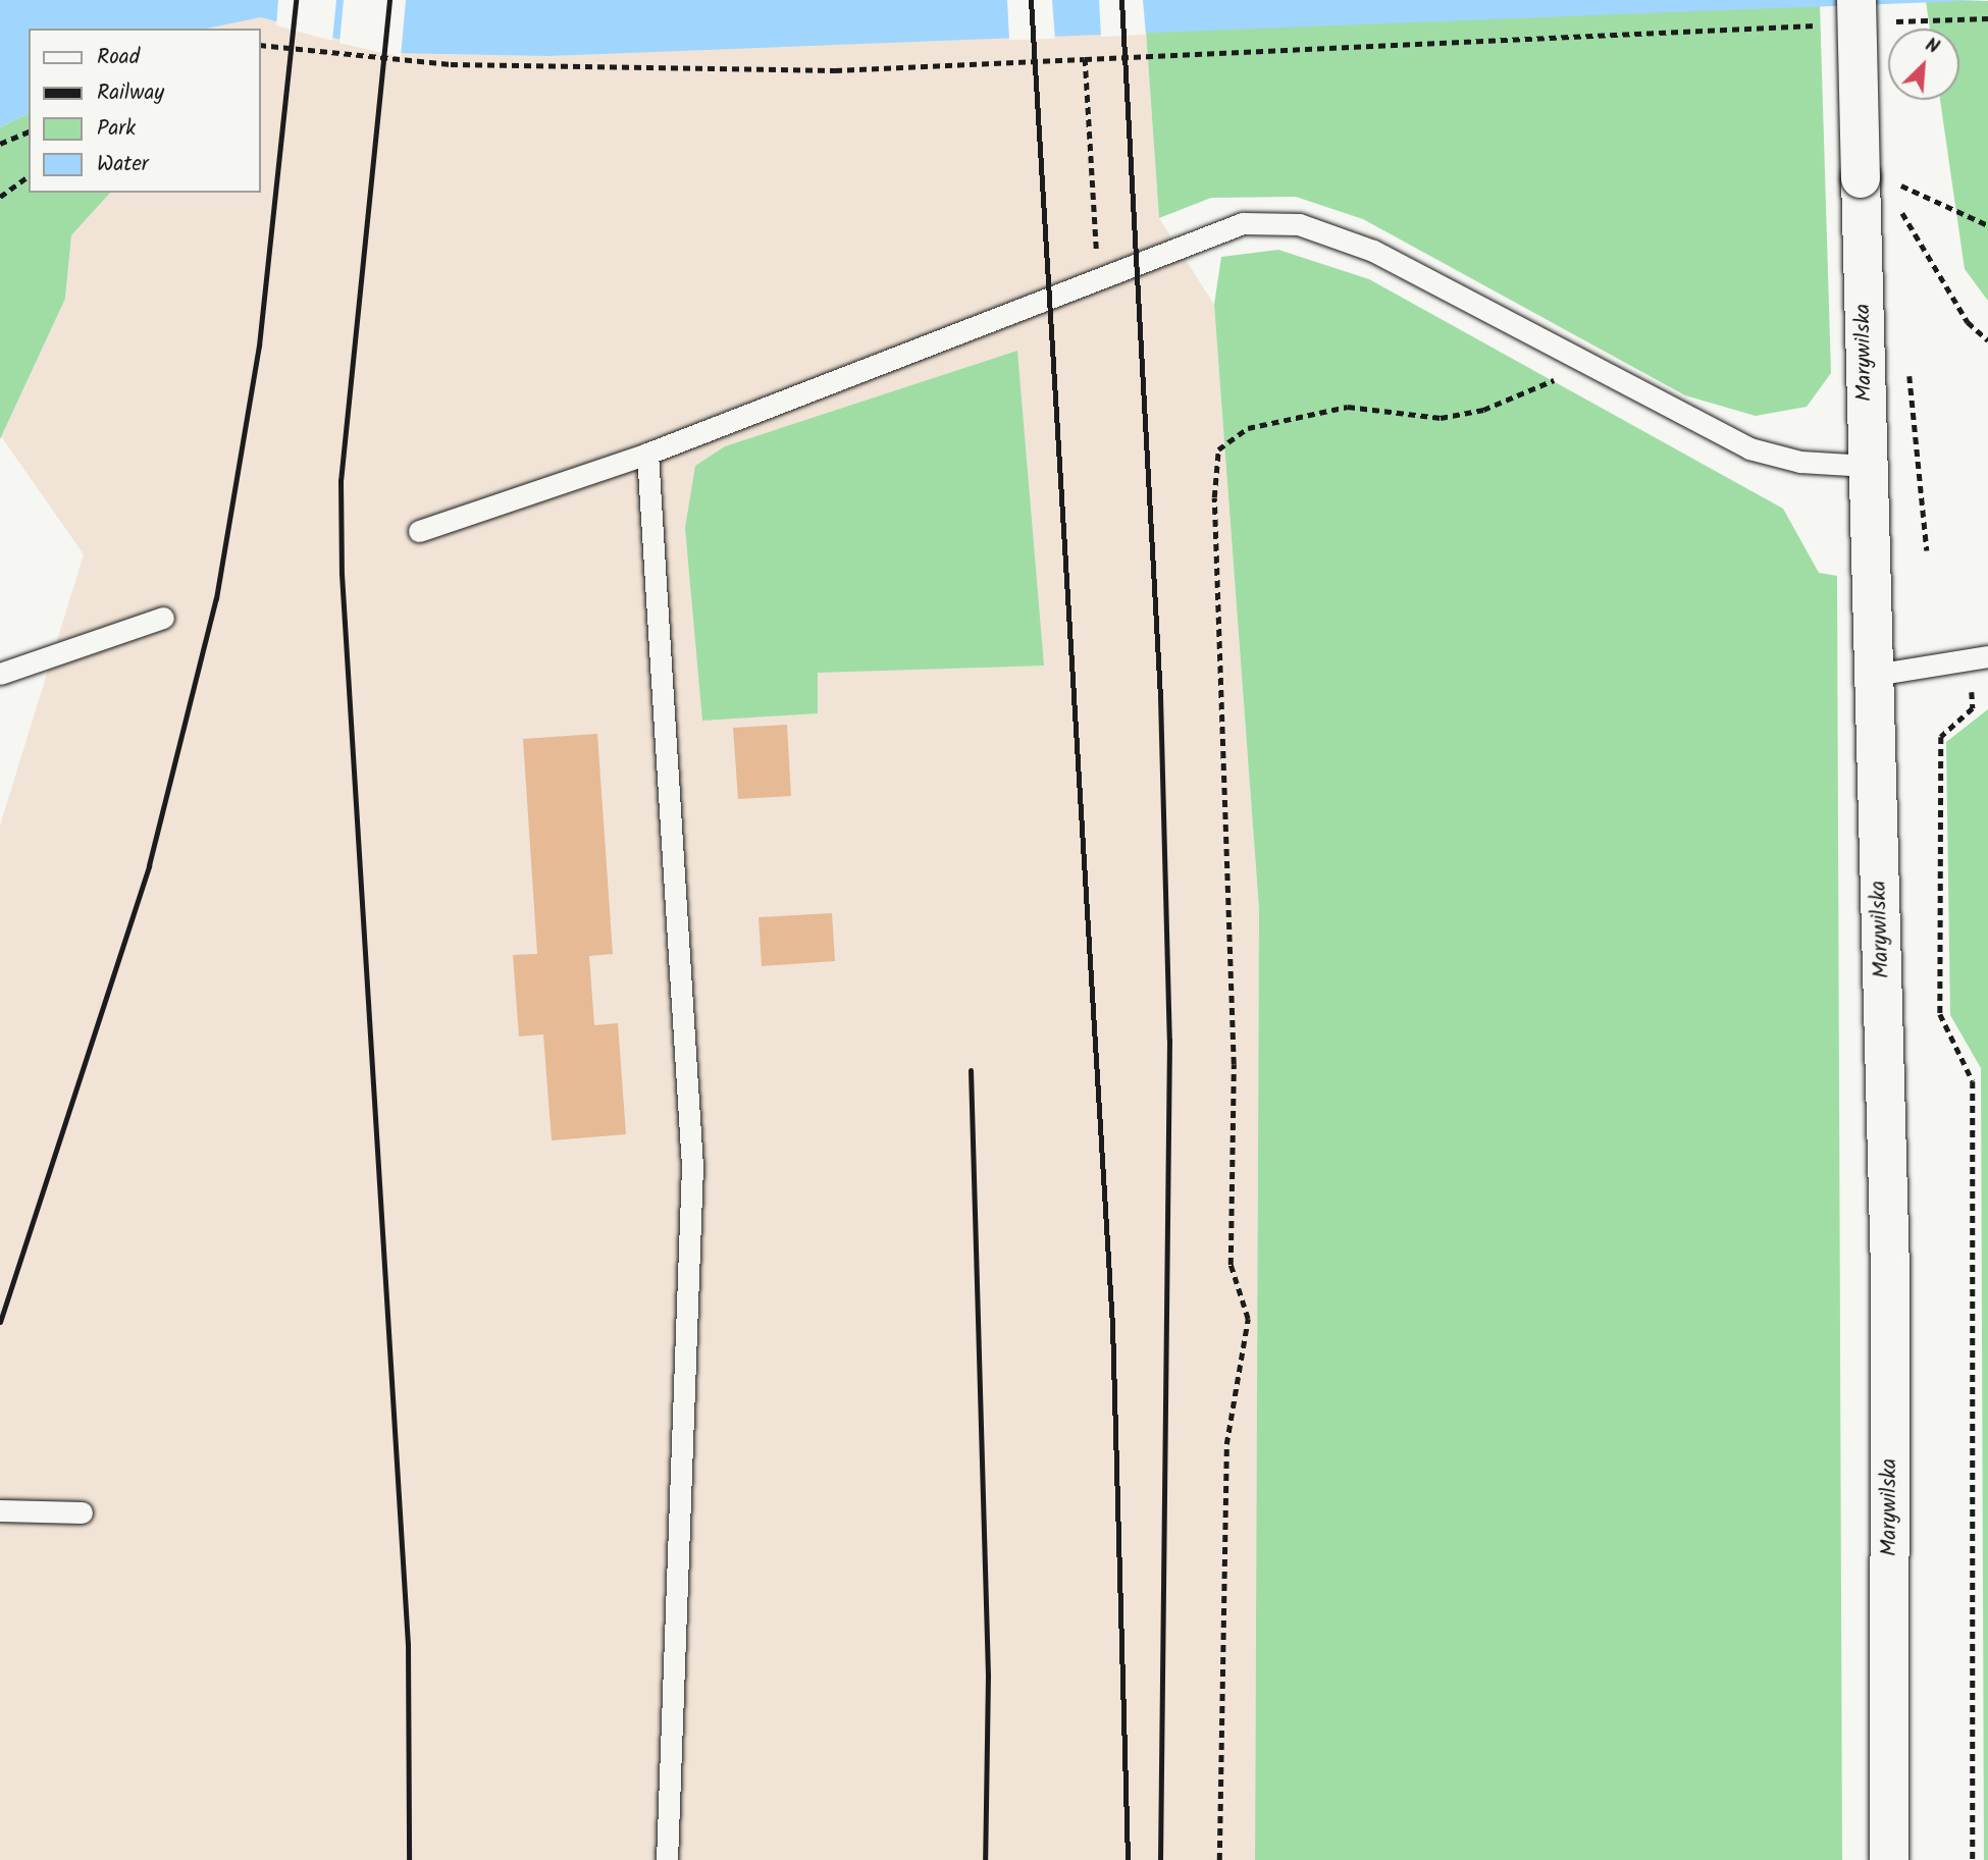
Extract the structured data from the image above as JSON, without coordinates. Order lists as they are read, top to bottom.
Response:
{
  "streets": {
    "main road": ["Marywilska"]
  },
  "legend": [
    "Road",
    "Railway",
    "Park",
    "Water"
  ],
  "north": "top right"
}
